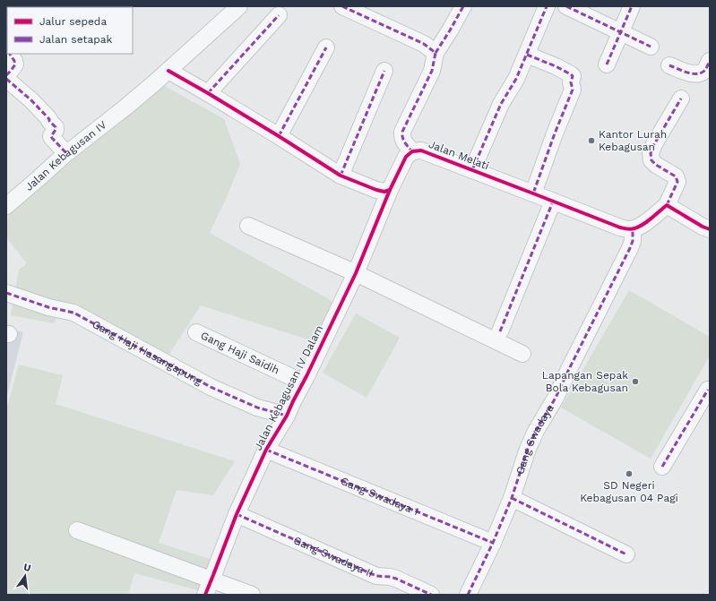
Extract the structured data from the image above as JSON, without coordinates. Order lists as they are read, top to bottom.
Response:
{
  "streets": {
    "street": [
      "Jalan Melati",
      "Jalan Kebagusan IV",
      "Gang Haji Hasangapung",
      "Gang Haji Saidih",
      "Jalan Kebagusan IV Dalam",
      "Gang Swadaya",
      "Gang Swadaya 1",
      "Gang Swadaya II"
    ]
  },
  "crossings": [
    ["Jalan Melati", "Jalan Kebagusan IV Dalam"],
    ["Jalan Melati", "Gang Swadaya"],
    ["Gang Haji Hasangapung", "Jalan Kebagusan IV Dalam"],
    ["Gang Haji Saidih", "Jalan Kebagusan IV Dalam"],
    ["Jalan Kebagusan IV Dalam", "Gang Swadaya 1"],
    ["Jalan Kebagusan IV Dalam", "Gang Swadaya II"],
    ["Gang Swadaya", "Gang Swadaya 1"]
  ],
  "places": ["Kantor Lurah Kebagusan", "Lapangan Sepak Bola Kebagusan", "SD Negeri Kebagusan 04 Pagi"],
  "legend": ["Jalur sepeda", "Jalan setapak"],
  "north": "top"
}
